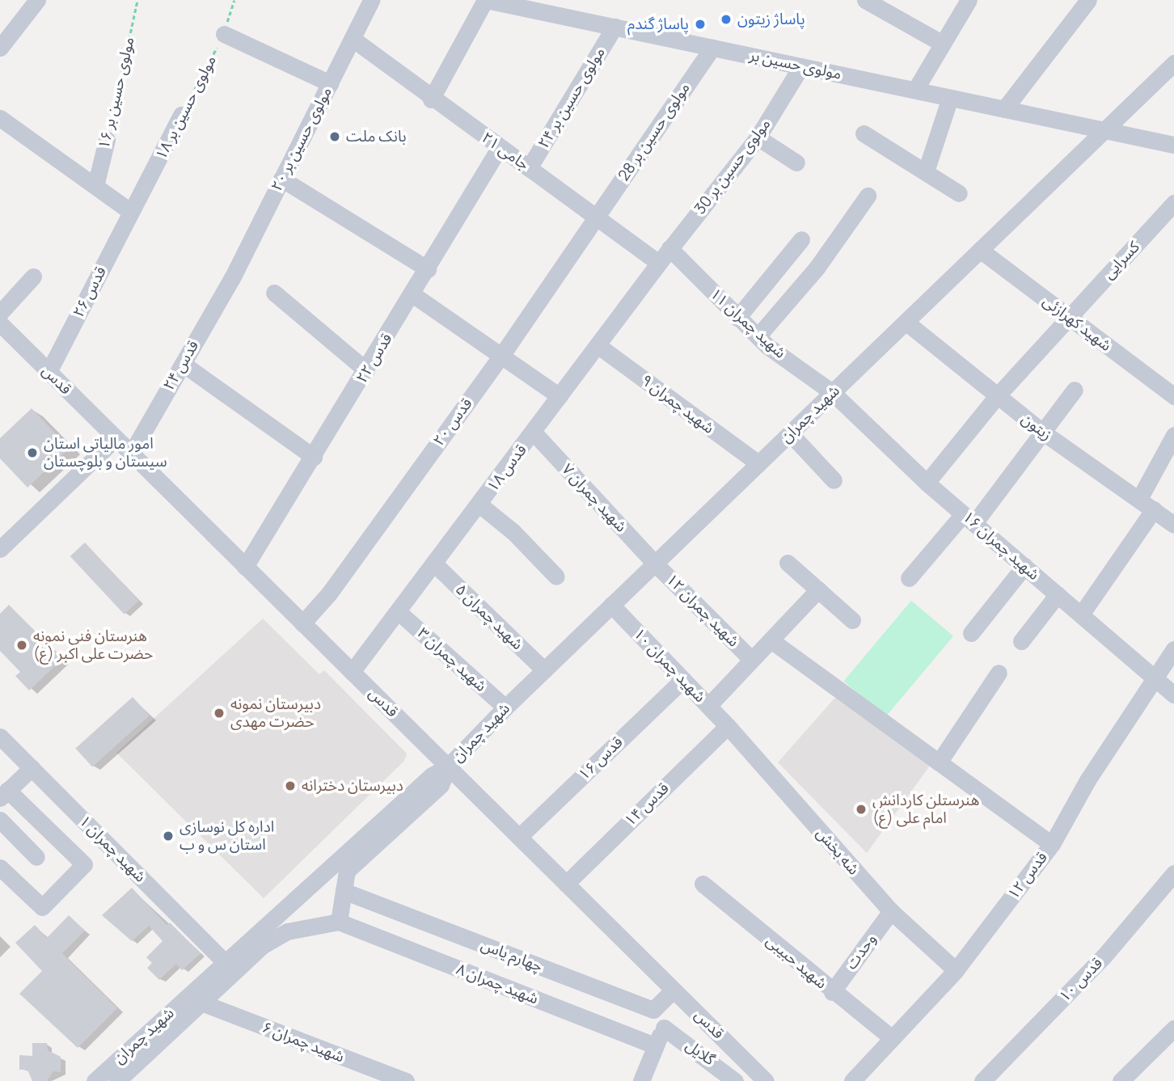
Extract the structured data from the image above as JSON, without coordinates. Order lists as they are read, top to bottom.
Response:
{
  "streets": {
    "street": [
      "مولوی حسین بر",
      "مولوی حسین بر ۱۶",
      "مولوی حسین بر ۲۴",
      "مولوی حسین بر ۱۸",
      "مولوی حسین بر 28",
      "مولوی حسین بر ۲۰",
      "جامی ۲۱",
      "مولوی حسین بر 30",
      "کسرایی",
      "قدس ۲۶",
      "شهید چمران ۱۱",
      "شهید کهرازئی",
      "قدس ۲۲",
      "قدس ۲۴",
      "قدس",
      "شهید چمران ۹",
      "شهید چمران",
      "قدس ۲۰",
      "زیتون",
      "قدس ۱۸",
      "شهید چمران ۷",
      "شهید چمران ۱۶",
      "شهید چمران ۱۲",
      "شهید چمران ۵",
      "شهید چمران ۳",
      "شهید چمران ۱۰",
      "قدس ۱۶",
      "قدس ۱۴",
      "شهید چمران ۱",
      "شه بخش",
      "قدس ۱۲",
      "وحدت",
      "چهارم یاس",
      "شهید حبیبی",
      "قدس ۱۰",
      "شهید چمران ۸",
      "شهید چمران ۶",
      "گلایل"
    ]
  },
  "crossings": [
    ["مولوی حسین بر", "مولوی حسین بر ۲۴"],
    ["مولوی حسین بر", "مولوی حسین بر 28"],
    ["مولوی حسین بر", "مولوی حسین بر 30"],
    ["مولوی حسین بر", "شهید چمران"],
    ["مولوی حسین بر ۲۴", "جامی ۲۱"],
    ["مولوی حسین بر ۱۸", "قدس ۲۶"],
    ["مولوی حسین بر 28", "جامی ۲۱"],
    ["مولوی حسین بر 28", "قدس ۲۰"],
    ["مولوی حسین بر ۲۰", "جامی ۲۱"],
    ["مولوی حسین بر ۲۰", "قدس ۲۴"],
    ["جامی ۲۱", "مولوی حسین بر 30"],
    ["جامی ۲۱", "قدس ۲۲"],
    ["جامی ۲۱", "قدس ۲۰"],
    ["جامی ۲۱", "قدس ۱۸"],
    ["مولوی حسین بر 30", "شهید چمران ۱۱"],
    ["مولوی حسین بر 30", "قدس ۱۸"],
    ["کسرایی", "شهید کهرازئی"],
    ["کسرایی", "زیتون"],
    ["کسرایی", "شهید چمران ۱۶"],
    ["قدس ۲۶", "قدس"],
    ["شهید چمران ۱۱", "شهید چمران"],
    ["شهید چمران ۱۱", "شهید چمران ۱۶"],
    ["شهید کهرازئی", "شهید چمران"],
    ["قدس ۲۲", "قدس"],
    ["قدس ۲۴", "قدس"],
    ["قدس", "شهید چمران"],
    ["قدس", "قدس ۲۰"],
    ["قدس", "قدس ۱۸"],
    ["قدس", "قدس ۱۶"],
    ["قدس", "قدس ۱۴"],
    ["شهید چمران ۹", "شهید چمران"],
    ["شهید چمران ۹", "قدس ۱۸"],
    ["شهید چمران", "زیتون"],
    ["شهید چمران", "شهید چمران ۷"],
    ["شهید چمران", "شهید چمران ۱۶"],
    ["شهید چمران", "شهید چمران ۱۲"],
    ["شهید چمران", "شهید چمران ۵"],
    ["شهید چمران", "شهید چمران ۳"],
    ["شهید چمران", "شهید چمران ۱۰"],
    ["شهید چمران", "شهید چمران ۱"],
    ["شهید چمران", "چهارم یاس"],
    ["شهید چمران", "شهید چمران ۸"],
    ["شهید چمران", "شهید چمران ۶"],
    ["قدس ۱۸", "شهید چمران ۷"],
    ["قدس ۱۸", "شهید چمران ۵"],
    ["قدس ۱۸", "شهید چمران ۳"],
    ["شهید چمران ۷", "شهید چمران ۱۲"],
    ["شهید چمران ۱۶", "قدس ۱۲"],
    ["شهید چمران ۱۰", "قدس ۱۶"],
    ["شهید چمران ۱۰", "قدس ۱۴"],
    ["شهید چمران ۱۰", "شه بخش"],
    ["قدس ۱۴", "شه بخش"],
    ["شه بخش", "قدس ۱۲"],
    ["شه بخش", "وحدت"],
    ["قدس ۱۲", "شهید حبیبی"],
    ["وحدت", "شهید حبیبی"]
  ],
  "places": [
    "پاساژ زیتون",
    "پاساژ گندم",
    "بانک ملت",
    "امور مالیاتی استان سیستان و بلوچستان",
    "هنرستان فنی نمونه حضرت علی اکبر (ع)",
    "دبیرستان نمونه حضرت مهدی",
    "دبیرستان دخترانه",
    "هنرستلن کاردانش امام علی (ع)",
    "اداره کل نوسازی استان س و ب"
  ]
}
